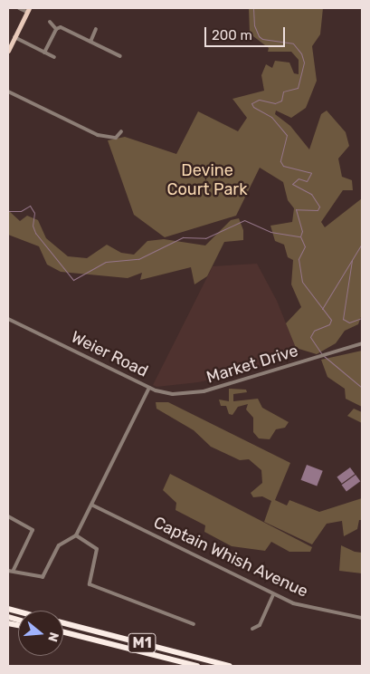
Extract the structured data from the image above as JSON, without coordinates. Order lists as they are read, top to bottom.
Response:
{
  "streets": {
    "highway": ["M1"],
    "street": ["Weier Road", "Market Drive", "Captain Whish Avenue"]
  },
  "crossings": [
    ["Weier Road", "Market Drive"],
    ["Weier Road", "Captain Whish Avenue"]
  ],
  "parks": ["Devine Court Park"],
  "scale_bar": "200 m",
  "north": "right"
}
